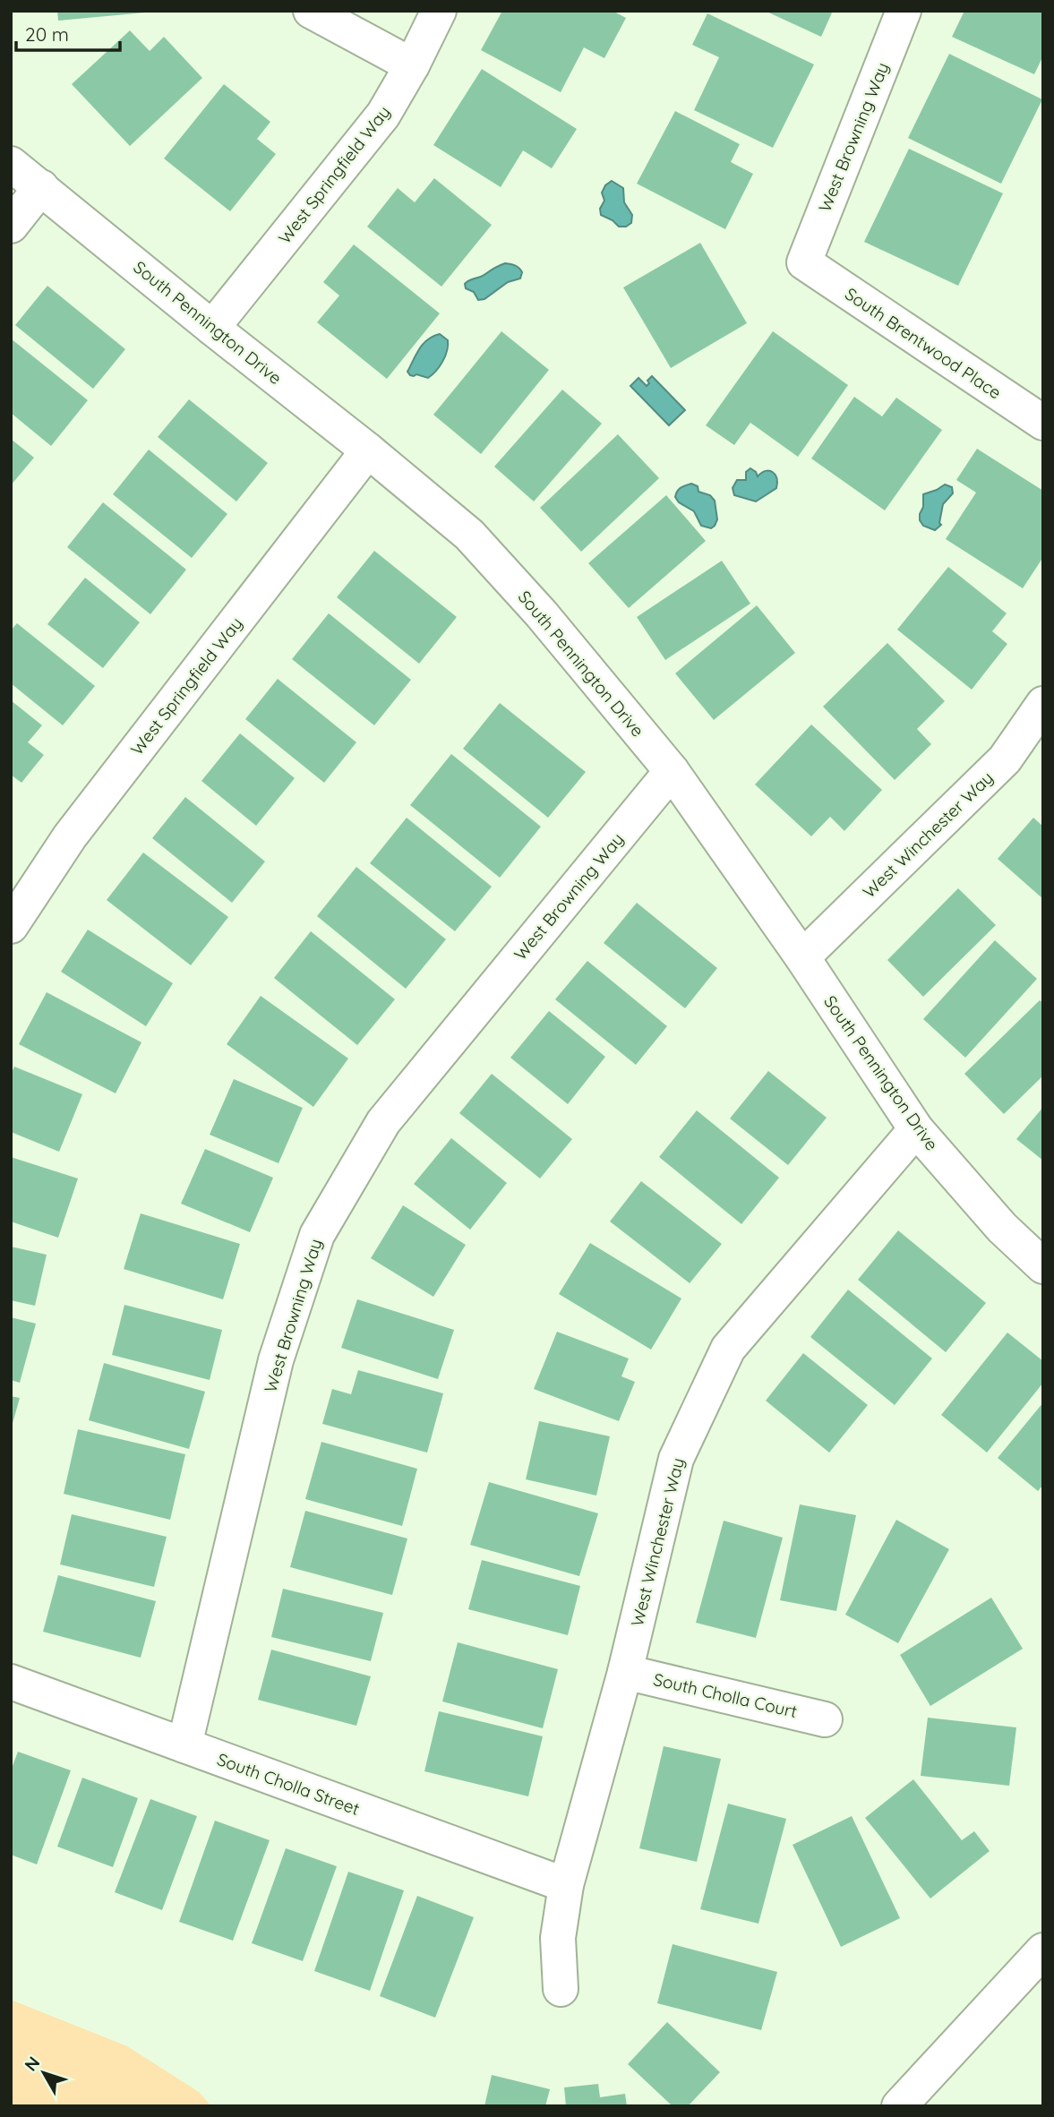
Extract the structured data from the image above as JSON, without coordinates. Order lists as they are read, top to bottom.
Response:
{
  "streets": {
    "main road": [
      "West Browning Way",
      "West Springfield Way",
      "South Pennington Drive",
      "South Brentwood Place",
      "West Winchester Way",
      "South Cholla Court",
      "South Cholla Street"
    ]
  },
  "crossings": [
    ["West Browning Way", "South Pennington Drive"],
    ["West Browning Way", "South Brentwood Place"],
    ["West Browning Way", "South Cholla Street"],
    ["West Springfield Way", "South Pennington Drive"],
    ["South Pennington Drive", "West Winchester Way"],
    ["West Winchester Way", "South Cholla Court"],
    ["West Winchester Way", "South Cholla Street"]
  ],
  "scale_bar": "20 m",
  "north": "top left"
}
